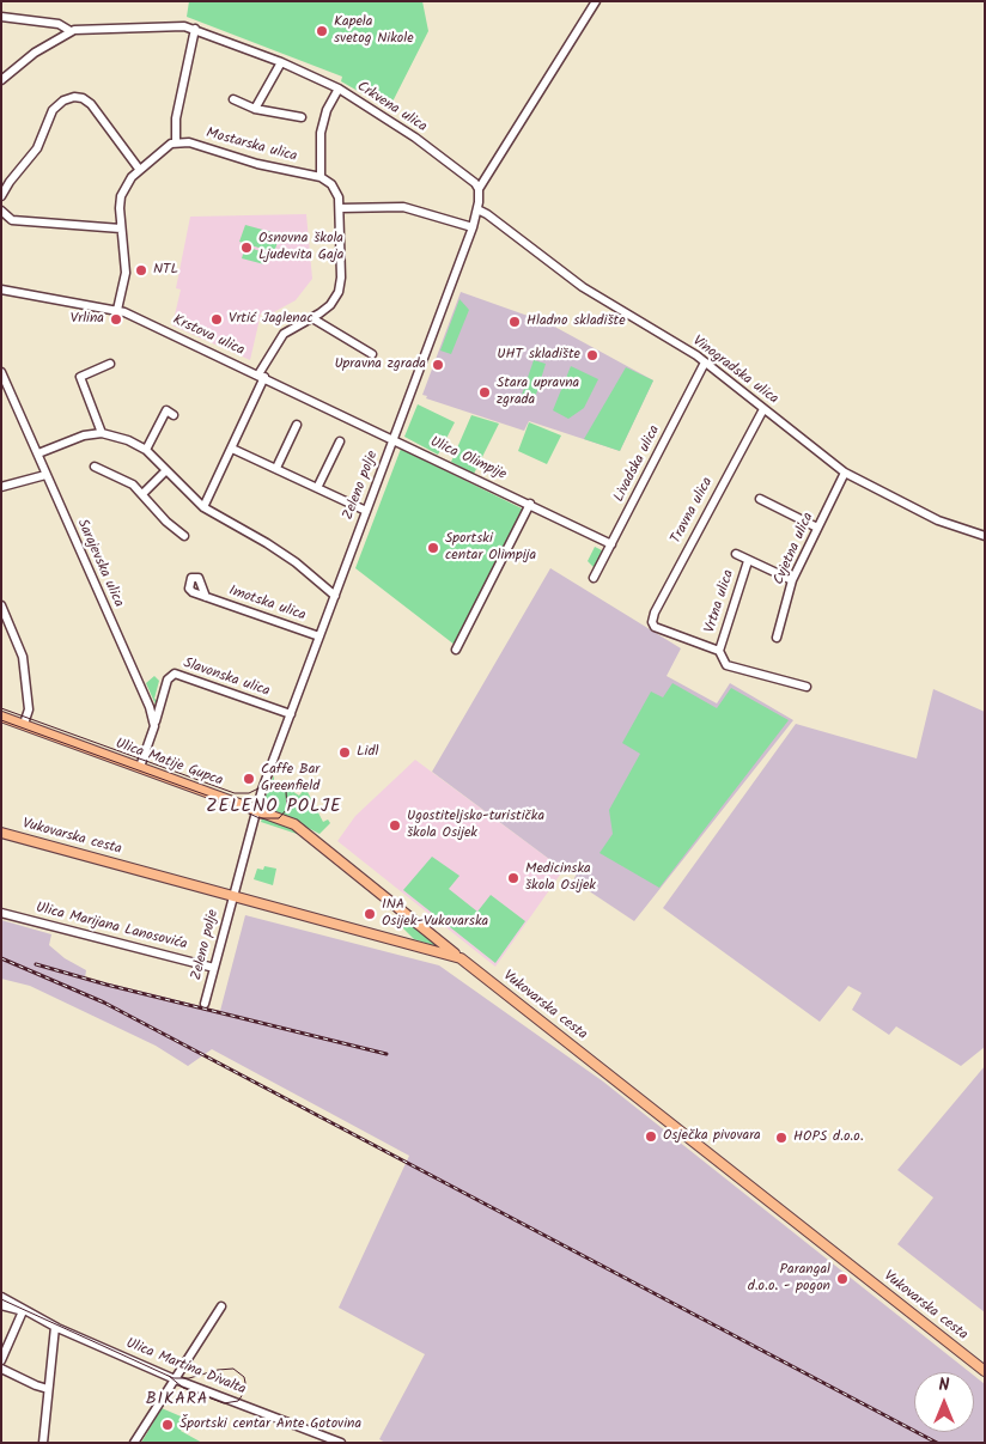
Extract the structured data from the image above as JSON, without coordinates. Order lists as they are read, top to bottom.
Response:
{
  "streets": {
    "main road": ["Ulica Matije Gupca", "Vukovarska cesta"],
    "street": [
      "Crkvena ulica",
      "Mostarska ulica",
      "Krstova ulica",
      "Vinogradska ulica",
      "Ulica Olimpije",
      "Livadska ulica",
      "Zeleno polje",
      "Travna ulica",
      "Cvjetna ulica",
      "Sarajevska ulica",
      "Vrtna ulica",
      "Imotska ulica",
      "Slavonska ulica",
      "Ulica Marijana Lanosovića",
      "Ulica Martina Divalta"
    ]
  },
  "crossings": [
    ["Crkvena ulica", "Mostarska ulica"],
    ["Crkvena ulica", "Zeleno polje"],
    ["Krstova ulica", "Ulica Olimpije"],
    ["Krstova ulica", "Zeleno polje"],
    ["Vinogradska ulica", "Livadska ulica"],
    ["Vinogradska ulica", "Zeleno polje"],
    ["Vinogradska ulica", "Travna ulica"],
    ["Vinogradska ulica", "Cvjetna ulica"],
    ["Ulica Olimpije", "Livadska ulica"],
    ["Ulica Olimpije", "Zeleno polje"],
    ["Zeleno polje", "Imotska ulica"],
    ["Zeleno polje", "Slavonska ulica"],
    ["Zeleno polje", "Ulica Matije Gupca"],
    ["Zeleno polje", "Vukovarska cesta"],
    ["Zeleno polje", "Ulica Marijana Lanosovića"],
    ["Travna ulica", "Vrtna ulica"],
    ["Sarajevska ulica", "Slavonska ulica"],
    ["Ulica Matije Gupca", "Vukovarska cesta"]
  ],
  "districts": ["ZELENO POLJE", "BIKARA"],
  "places": [
    "Kapela svetog Nikole",
    "Osnovna škola Ljudevita Gaja",
    "NTL",
    "Vrlina",
    "Vrtić Jaglenac",
    "Hladno skladište",
    "UHT skladište",
    "Upravna zgrada",
    "Stara upravna zgrada",
    "Sportski centar Olimpija",
    "Lidl",
    "Caffe Bar Greenfield",
    "Ugostiteljsko-turistička škola Osijek",
    "Medicinska škola Osijek",
    "INA Osijek-Vukovarska",
    "Osječka pivovara",
    "HOPS d.o.o.",
    "Parangal d.o.o. - pogon",
    "Športski centar Ante Gotovina"
  ],
  "north": "top"
}
